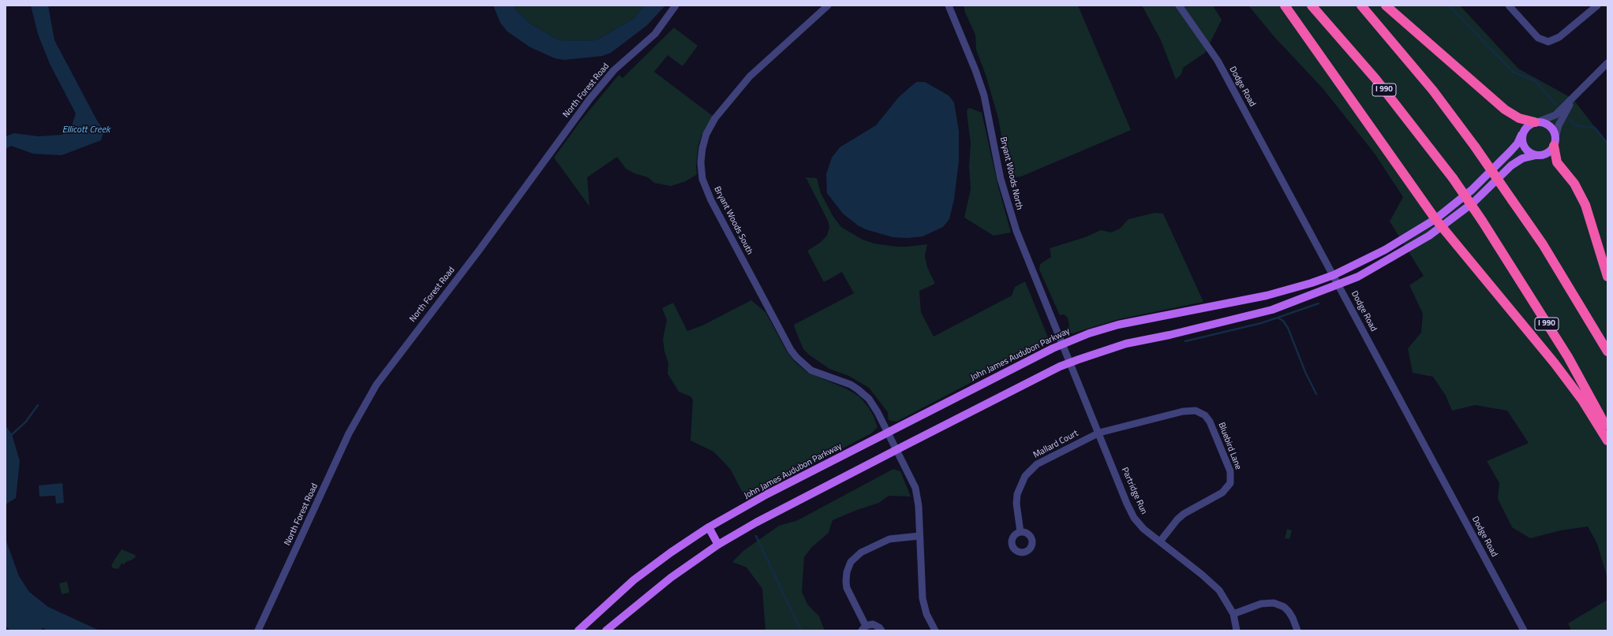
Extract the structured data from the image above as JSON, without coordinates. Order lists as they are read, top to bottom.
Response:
{
  "streets": {
    "highway": ["I 990"],
    "main road": ["John James Audubon Parkway"],
    "street": [
      "Dodge Road",
      "North Forest Road",
      "Bryant Woods North",
      "Bryant Woods South",
      "Mallard Court",
      "Bluebird Lane",
      "Partridge Run"
    ]
  },
  "crossings": [
    ["Dodge Road", "John James Audubon Parkway"],
    ["Bryant Woods North", "John James Audubon Parkway"],
    ["Bryant Woods North", "Partridge Run"],
    ["Bryant Woods South", "John James Audubon Parkway"],
    ["Mallard Court", "Bluebird Lane"],
    ["Mallard Court", "Partridge Run"],
    ["Bluebird Lane", "Partridge Run"]
  ],
  "water": ["Ellicott Creek"]
}
